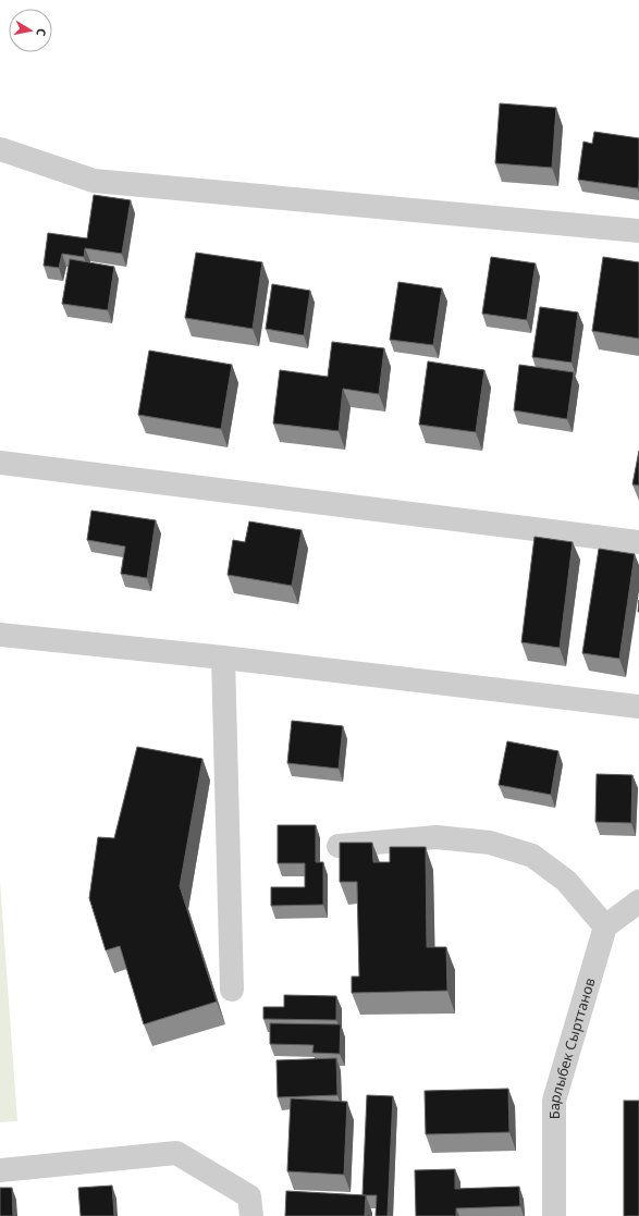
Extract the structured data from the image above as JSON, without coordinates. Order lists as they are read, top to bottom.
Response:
{
  "streets": {
    "street": ["Барлыбек Сырттанов"]
  },
  "north": "right"
}
